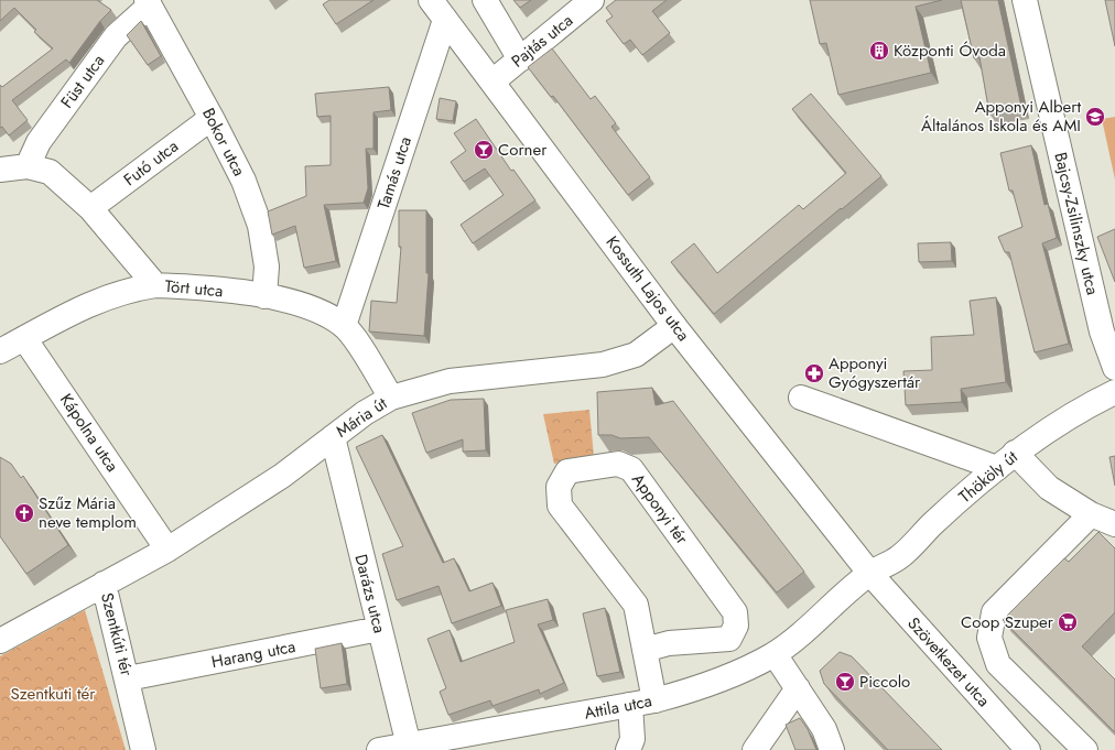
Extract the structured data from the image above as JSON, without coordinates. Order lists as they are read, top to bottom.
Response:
{
  "streets": {
    "street": [
      "Pajtás utca",
      "Füst utca",
      "Bokor utca",
      "Futó utca",
      "Tamás utca",
      "Bajcsy-Zsilinszky utca",
      "Tört utca",
      "Kossuth Lajos utca",
      "Mária út",
      "Kápolna utca",
      "Thököly út",
      "Apponyi tér",
      "Darázs utca",
      "Szentkúti tér",
      "Harang utca",
      "Szövetkezet utca",
      "Attila utca"
    ]
  },
  "crossings": [
    ["Pajtás utca", "Kossuth Lajos utca"],
    ["Füst utca", "Bokor utca"],
    ["Füst utca", "Tört utca"],
    ["Bokor utca", "Futó utca"],
    ["Bokor utca", "Tört utca"],
    ["Futó utca", "Tört utca"],
    ["Tamás utca", "Tört utca"],
    ["Tamás utca", "Kossuth Lajos utca"],
    ["Tört utca", "Mária út"],
    ["Kossuth Lajos utca", "Mária út"],
    ["Kossuth Lajos utca", "Thököly út"],
    ["Kossuth Lajos utca", "Szövetkezet utca"],
    ["Mária út", "Kápolna utca"],
    ["Mária út", "Darázs utca"],
    ["Mária út", "Szentkúti tér"],
    ["Thököly út", "Szövetkezet utca"],
    ["Thököly út", "Attila utca"],
    ["Apponyi tér", "Attila utca"],
    ["Darázs utca", "Harang utca"],
    ["Darázs utca", "Attila utca"],
    ["Szentkúti tér", "Harang utca"]
  ],
  "parks": ["Szentkuti tér"],
  "places": {
    "building": ["Központi Óvoda"],
    "school or university": ["Apponyi Albert Általános Iskola és AMI"],
    "bar": ["Corner", "Piccolo"],
    "pharmacy": ["Apponyi Gyógyszertár"],
    "church": ["Szűz Mária neve templom"],
    "supermarket": ["Coop Szuper"]
  }
}
